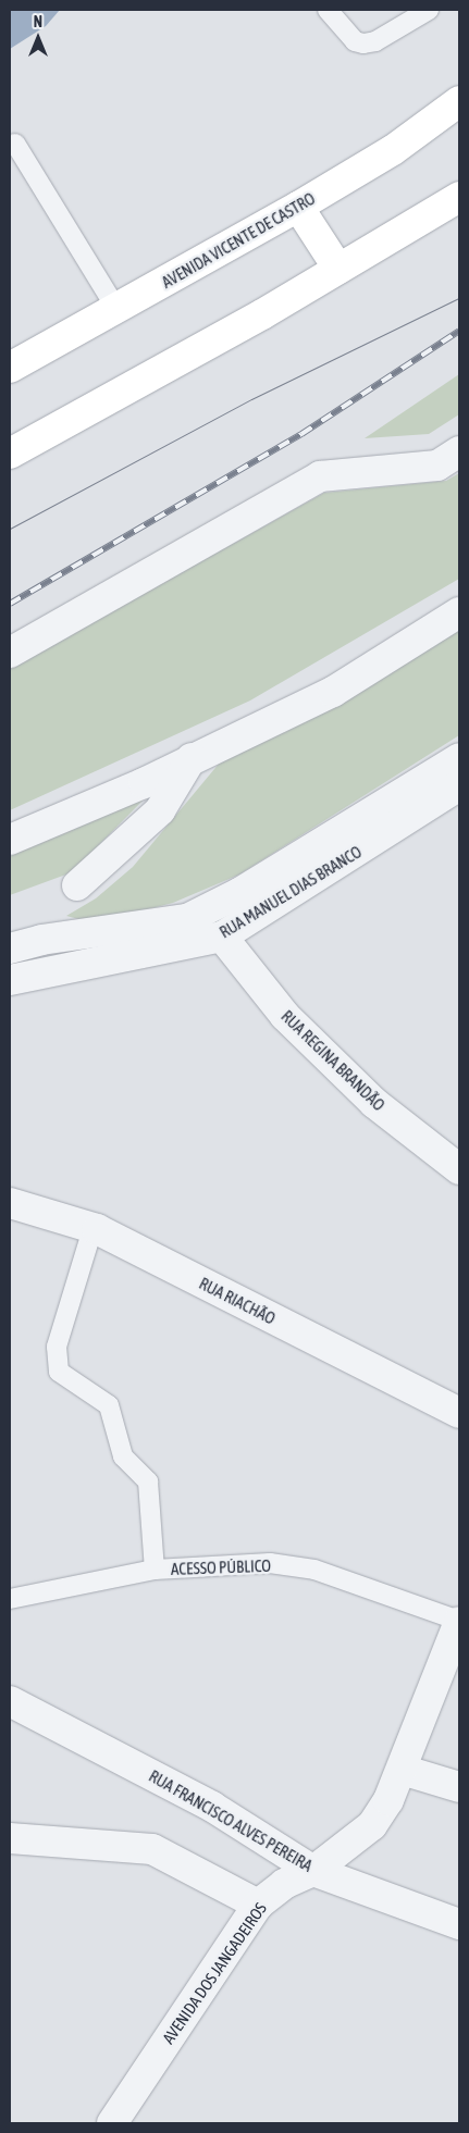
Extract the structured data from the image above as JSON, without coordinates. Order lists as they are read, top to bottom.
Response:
{
  "streets": {
    "main road": ["AVENIDA VICENTE DE CASTRO"],
    "street": [
      "RUA MANUEL DIAS BRANCO",
      "RUA REGINA BRANDÃO",
      "RUA RIACHÃO",
      "RUA FRANCISCO ALVES PEREIRA",
      "AVENIDA DOS JANGADEIROS"
    ],
    "lane": ["ACESSO PÚBLICO"]
  },
  "crossings": [
    ["RUA MANUEL DIAS BRANCO", "RUA REGINA BRANDÃO"],
    ["ACESSO PÚBLICO", "AVENIDA DOS JANGADEIROS"],
    ["RUA FRANCISCO ALVES PEREIRA", "AVENIDA DOS JANGADEIROS"]
  ],
  "north": "top"
}
